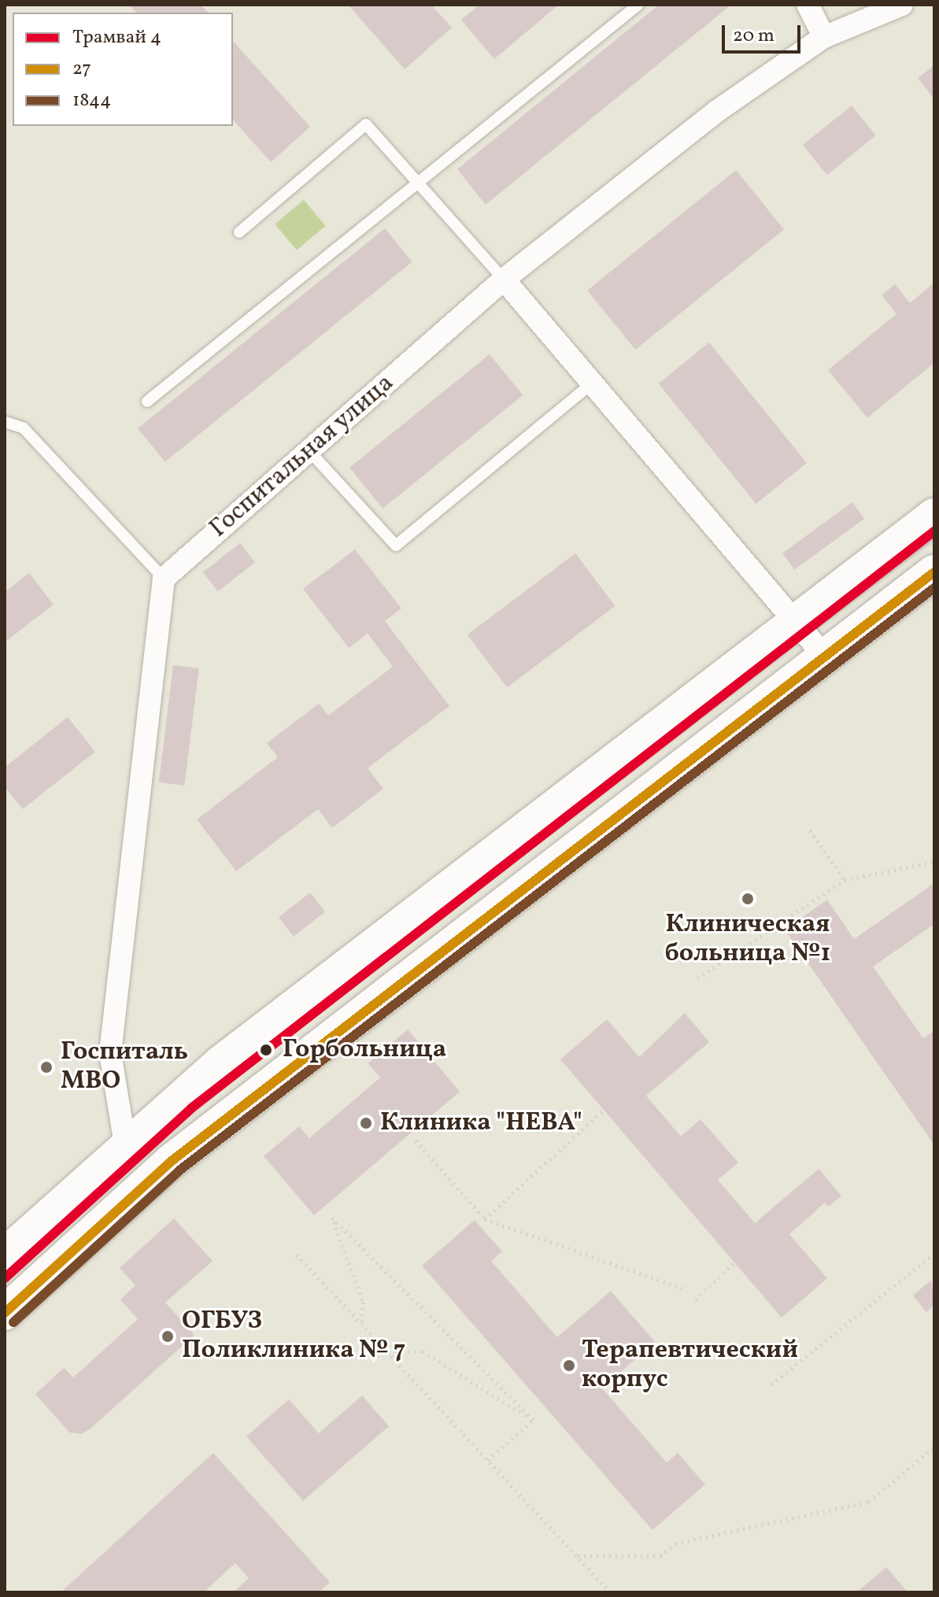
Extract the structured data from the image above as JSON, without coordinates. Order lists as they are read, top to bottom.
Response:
{
  "streets": {
    "street": ["Госпитальная улица"]
  },
  "places": [
    "Клиническая больница №1",
    "Горбольница",
    "Госпиталь МВО",
    "Клиника \"НЕВА\"",
    "ОГБУЗ Поликлиника № 7",
    "Терапевтический корпус"
  ],
  "lines": ["tram line 4", "transit line 27", "transit line 1844"],
  "legend": ["Трамвай 4", "27", "1844"],
  "scale_bar": "20 m"
}
